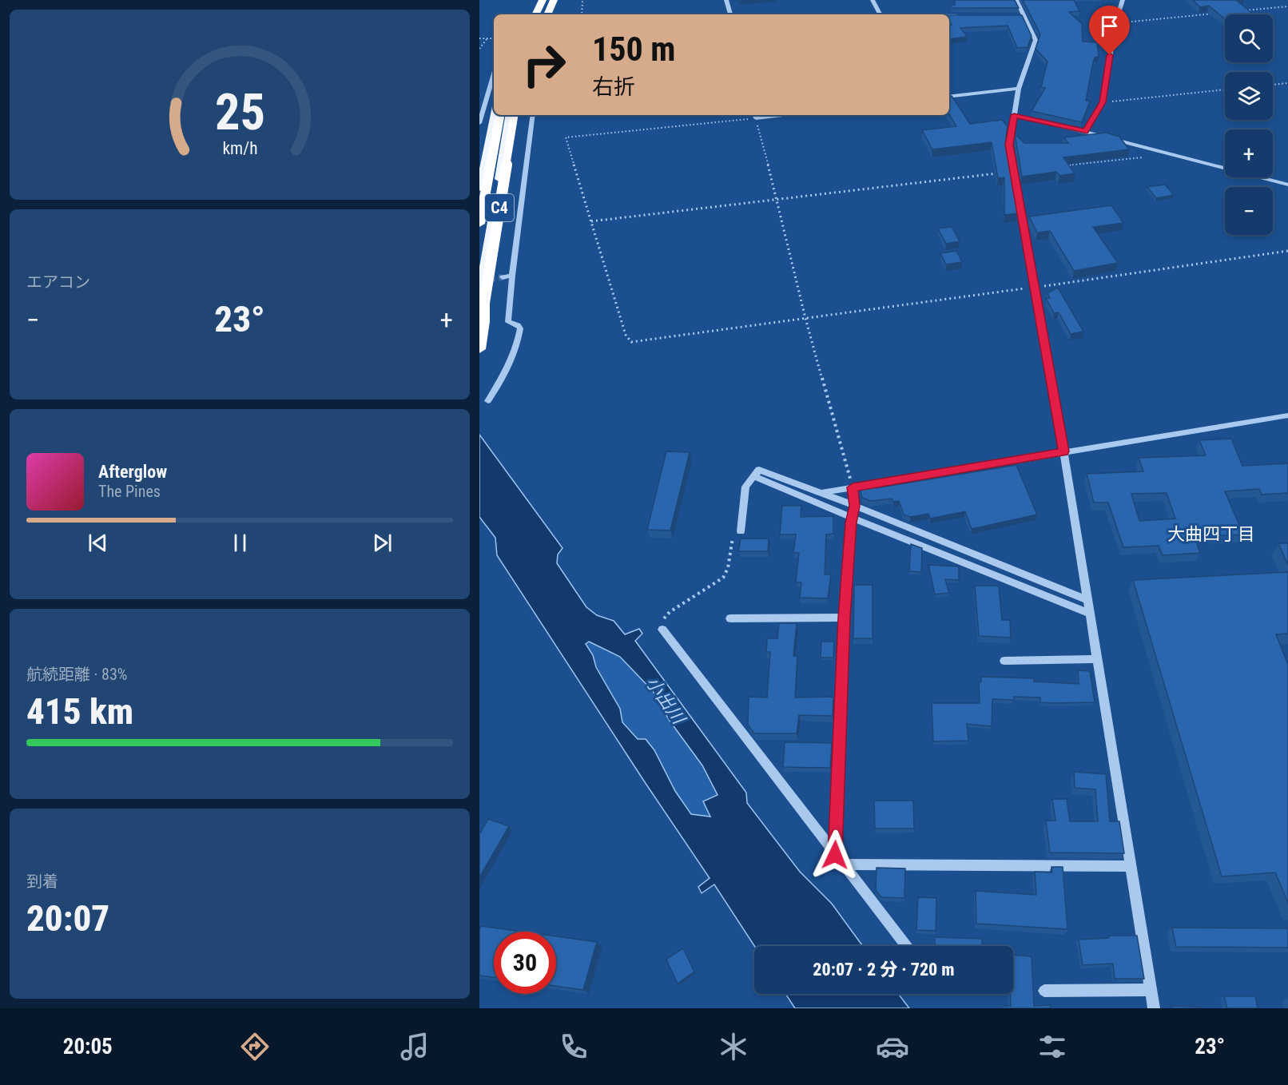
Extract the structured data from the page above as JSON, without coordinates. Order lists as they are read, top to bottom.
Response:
{
  "streets": {
    "highway": ["C4"]
  },
  "districts": ["大曲四丁目"],
  "water": ["小出川"],
  "page": {
    "map_buttons": ["+", "−"],
    "turn": ["150 m", "右折"],
    "tile": [
      "エアコン",
      ["航続距離 · 83%", "415 km"],
      ["到着", "20:07"]
    ],
    "heat": ["−", "23°", "+"],
    "song": ["Afterglow", "The Pines"],
    "limit": "30",
    "trip": "20:07 · 2 分 · 720 m",
    "tabs": ["20:05", "23°"],
    "gauge": ["25", "km/h"]
  }
}
